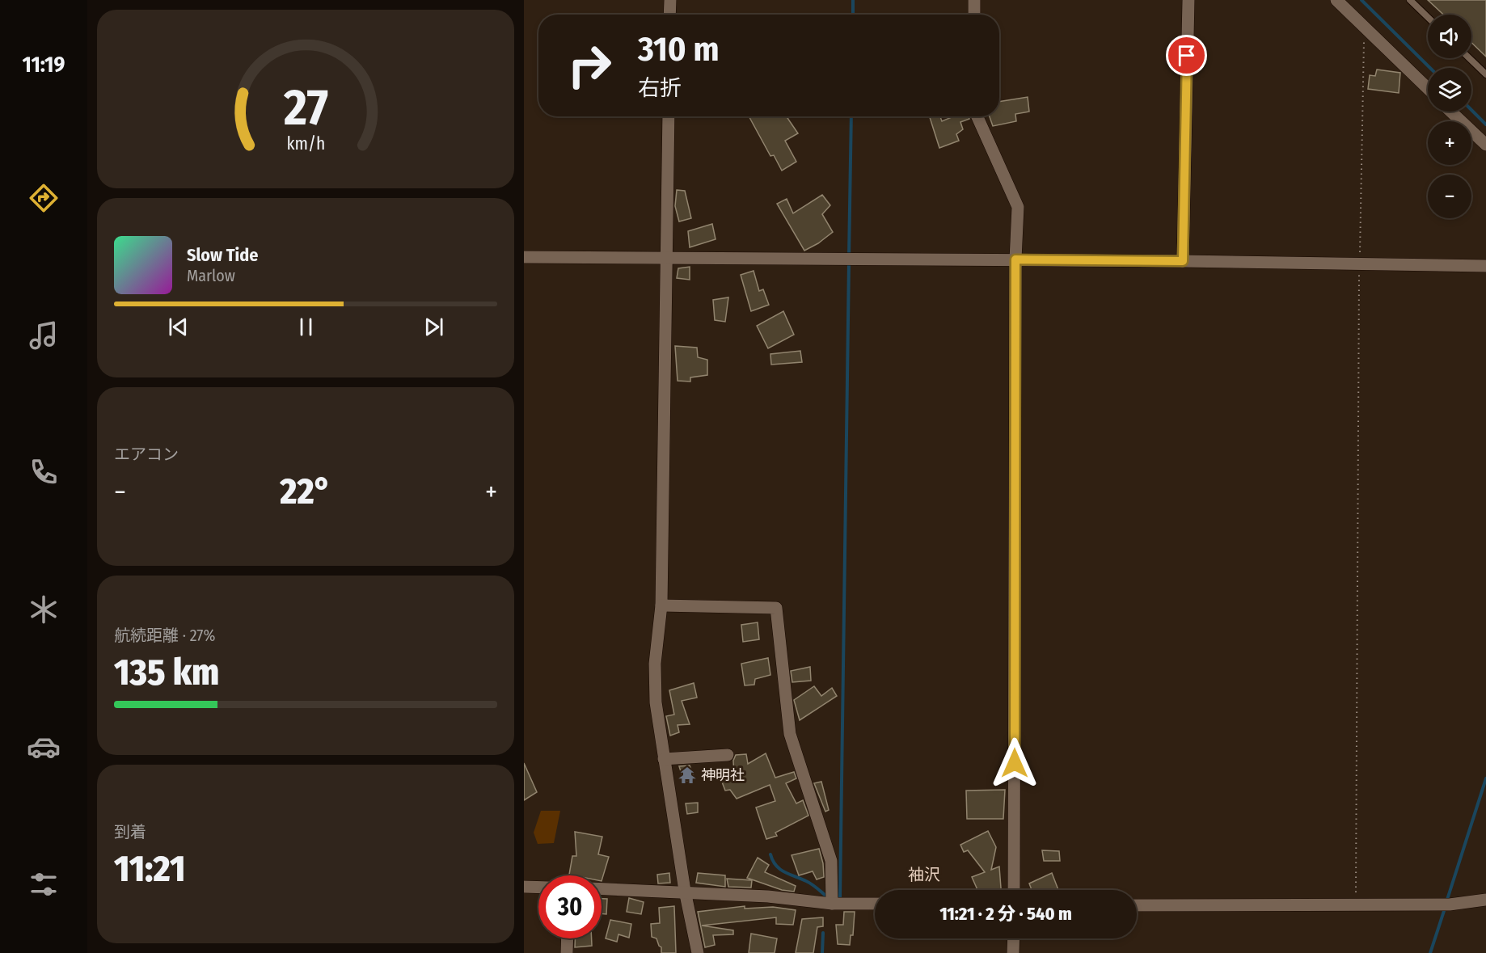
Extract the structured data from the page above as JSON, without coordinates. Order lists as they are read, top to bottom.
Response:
{
  "districts": ["袖沢"],
  "places": {
    "temple": ["神明社"]
  },
  "page": {
    "tabs": "11:19",
    "map_buttons": ["+", "−"],
    "turn": ["310 m", "右折"],
    "song": ["Slow Tide", "Marlow"],
    "tile": [
      "エアコン",
      ["航続距離 · 27%", "135 km"],
      ["到着", "11:21"]
    ],
    "heat": ["−", "22°", "+"],
    "limit": "30",
    "trip": "11:21 · 2 分 · 540 m",
    "gauge": ["27", "km/h"]
  }
}
